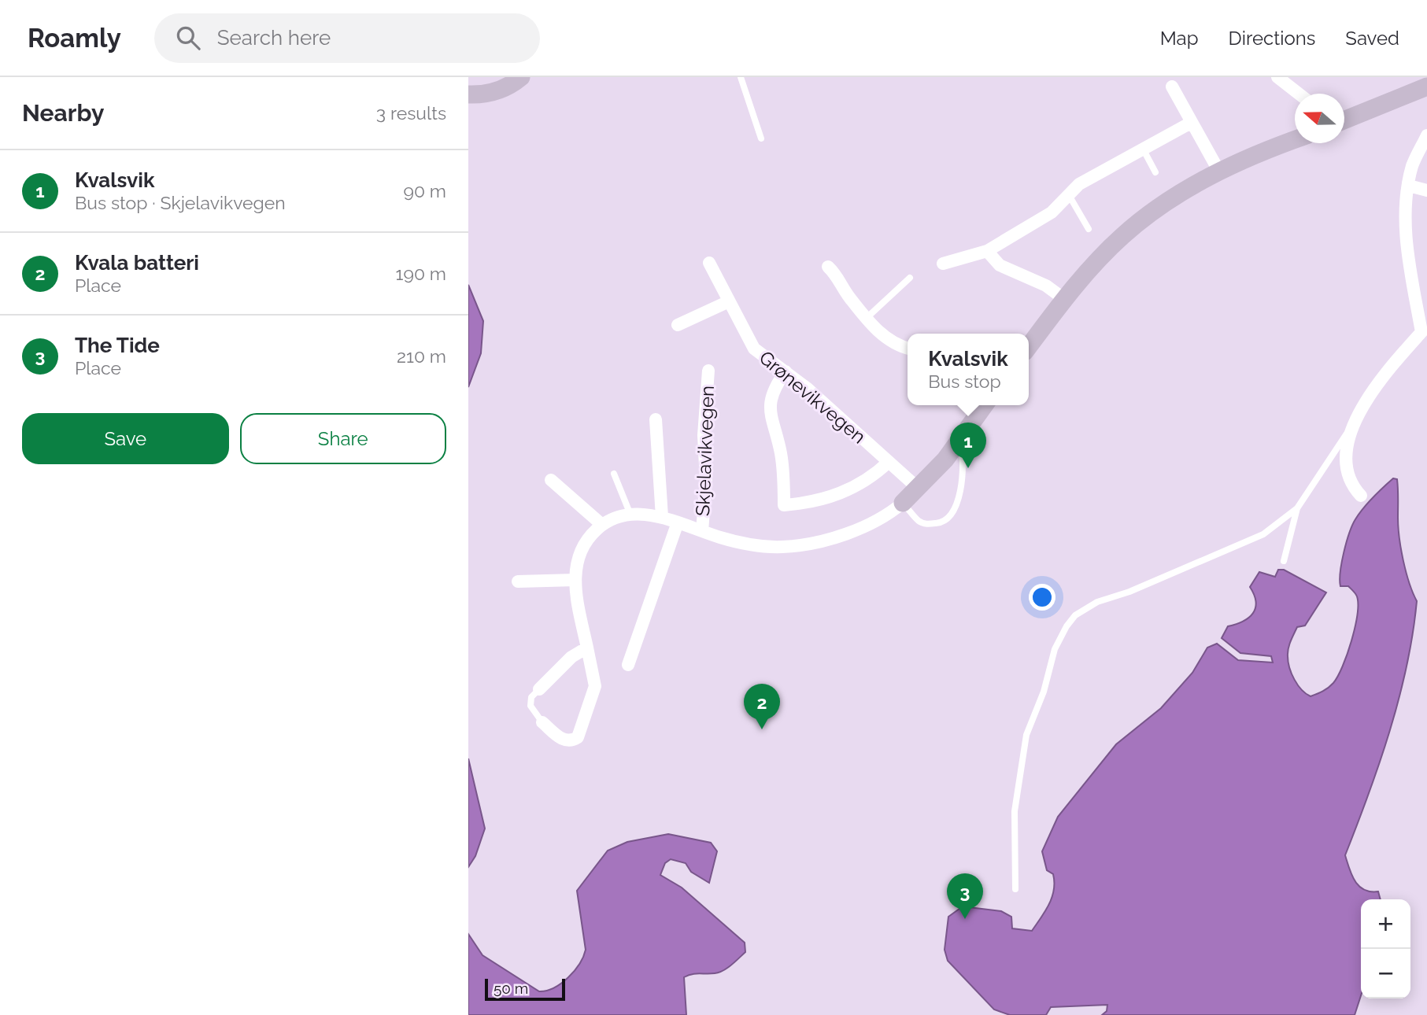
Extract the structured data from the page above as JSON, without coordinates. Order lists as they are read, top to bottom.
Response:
{
  "streets": {
    "main road": ["Skjelavikvegen"],
    "street": ["Grønevikvegen"]
  },
  "crossings": [
    ["Grønevikvegen", "Skjelavikvegen"]
  ],
  "scale_bar": "50 m",
  "north": "left",
  "page": {
    "header": "Roamly",
    "search": "Search here",
    "nav": ["Map", "Directions", "Saved"],
    "heading": ["Nearby", "3 results"],
    "list": [
      {
        "mark": "1",
        "name": "Kvalsvik",
        "note": "Bus stop · Skjelavikvegen",
        "value": "90 m"
      },
      {
        "mark": "2",
        "name": "Kvala batteri",
        "note": "Place",
        "value": "190 m"
      },
      {
        "mark": "3",
        "name": "The Tide",
        "note": "Place",
        "value": "210 m"
      }
    ],
    "popup": ["Kvalsvik", "Bus stop"],
    "buttons": ["Save", "Share"],
    "pins": ["1", "2", "3"],
    "map_buttons": ["+", "−"],
    "scale": "50 m"
  }
}
